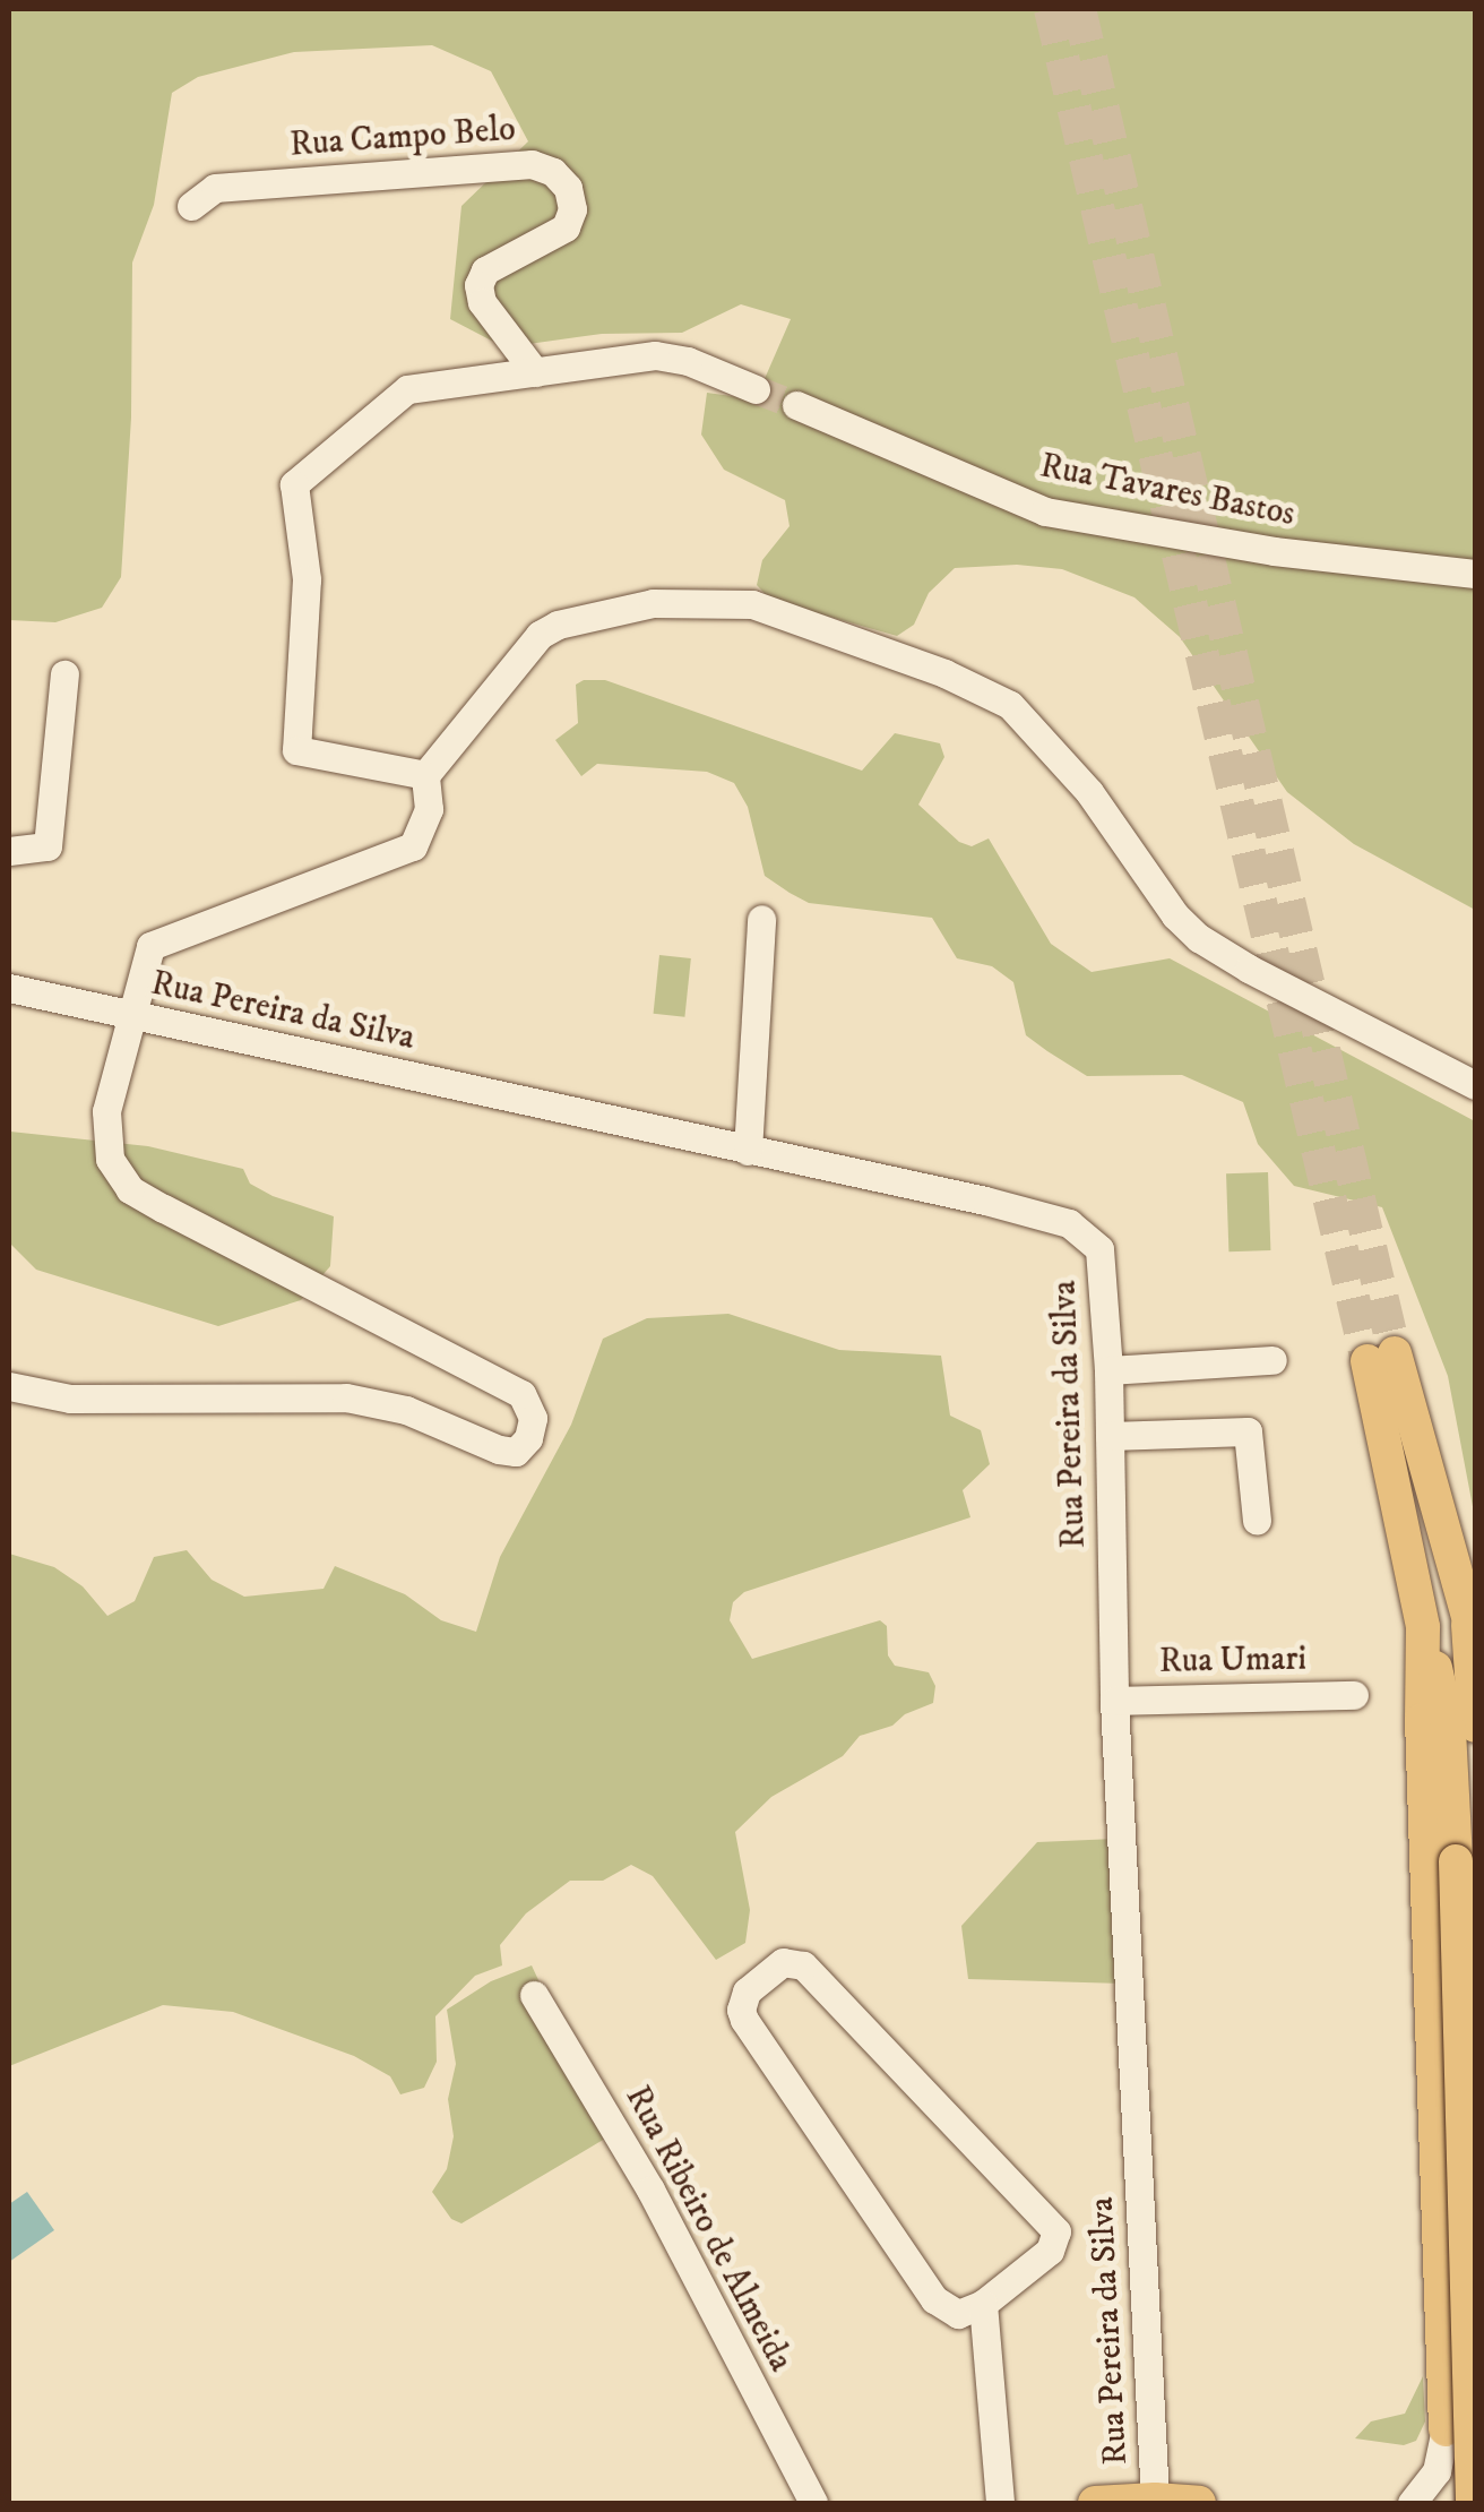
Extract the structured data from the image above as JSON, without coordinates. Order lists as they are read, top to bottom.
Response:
{
  "streets": {
    "street": [
      "Rua Campo Belo",
      "Rua Tavares Bastos",
      "Rua Pereira da Silva",
      "Rua Umari",
      "Rua Ribeiro de Almeida"
    ]
  },
  "crossings": [
    ["Rua Pereira da Silva", "Rua Umari"]
  ]
}
